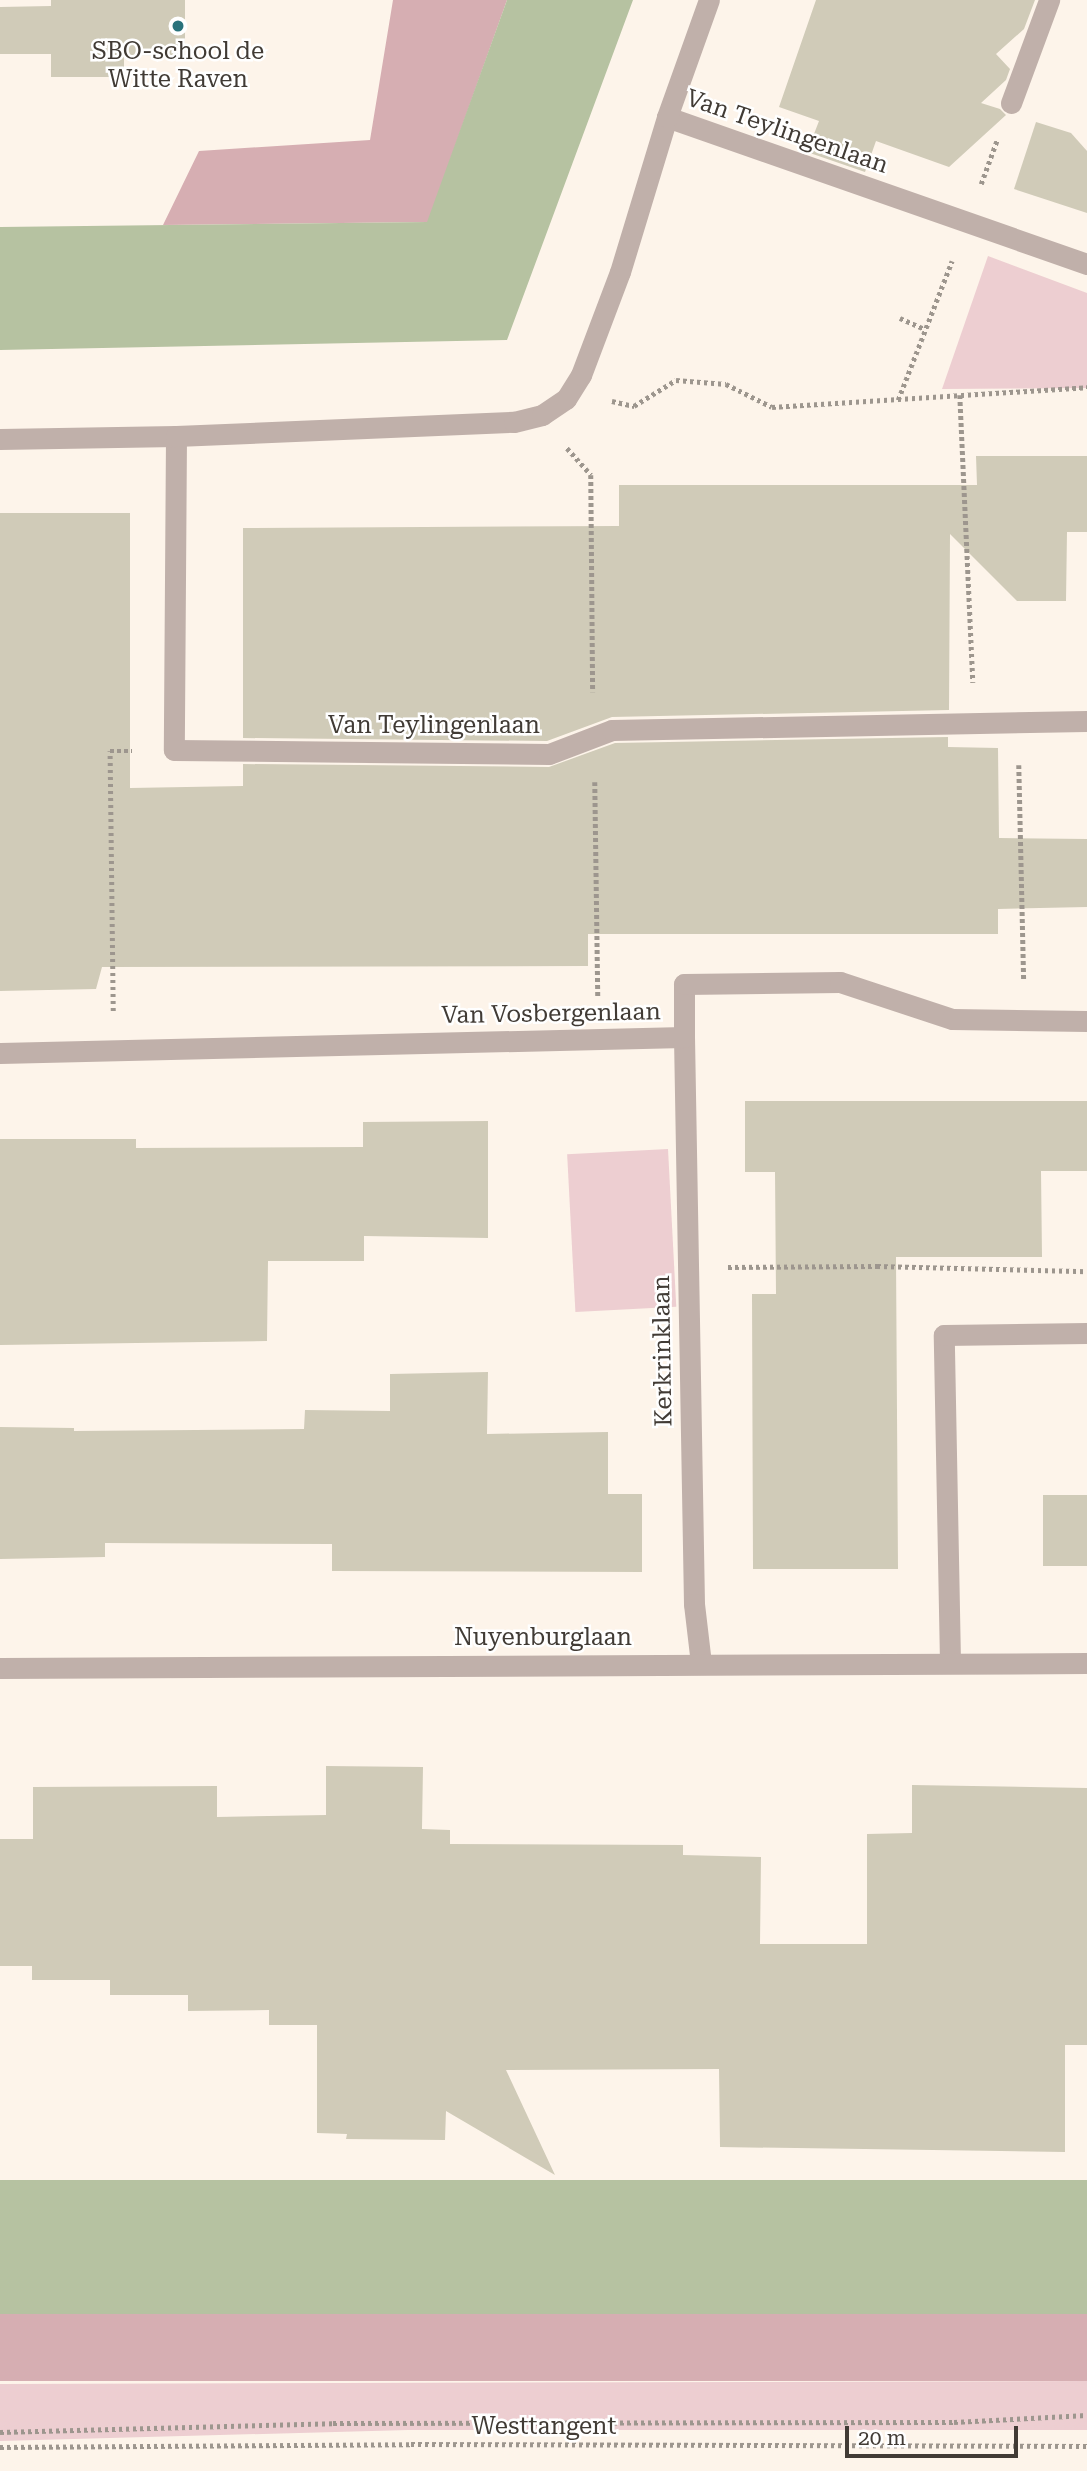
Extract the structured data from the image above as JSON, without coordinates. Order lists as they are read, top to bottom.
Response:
{
  "streets": {
    "street": [
      "Van Teylingenlaan",
      "Van Vosbergenlaan",
      "Kerkrinklaan",
      "Nuyenburglaan"
    ],
    "path": ["Westtangent"]
  },
  "crossings": [
    ["Van Vosbergenlaan", "Kerkrinklaan"],
    ["Kerkrinklaan", "Nuyenburglaan"]
  ],
  "places": ["SBO-school de Witte Raven"],
  "scale_bar": "20 m"
}
